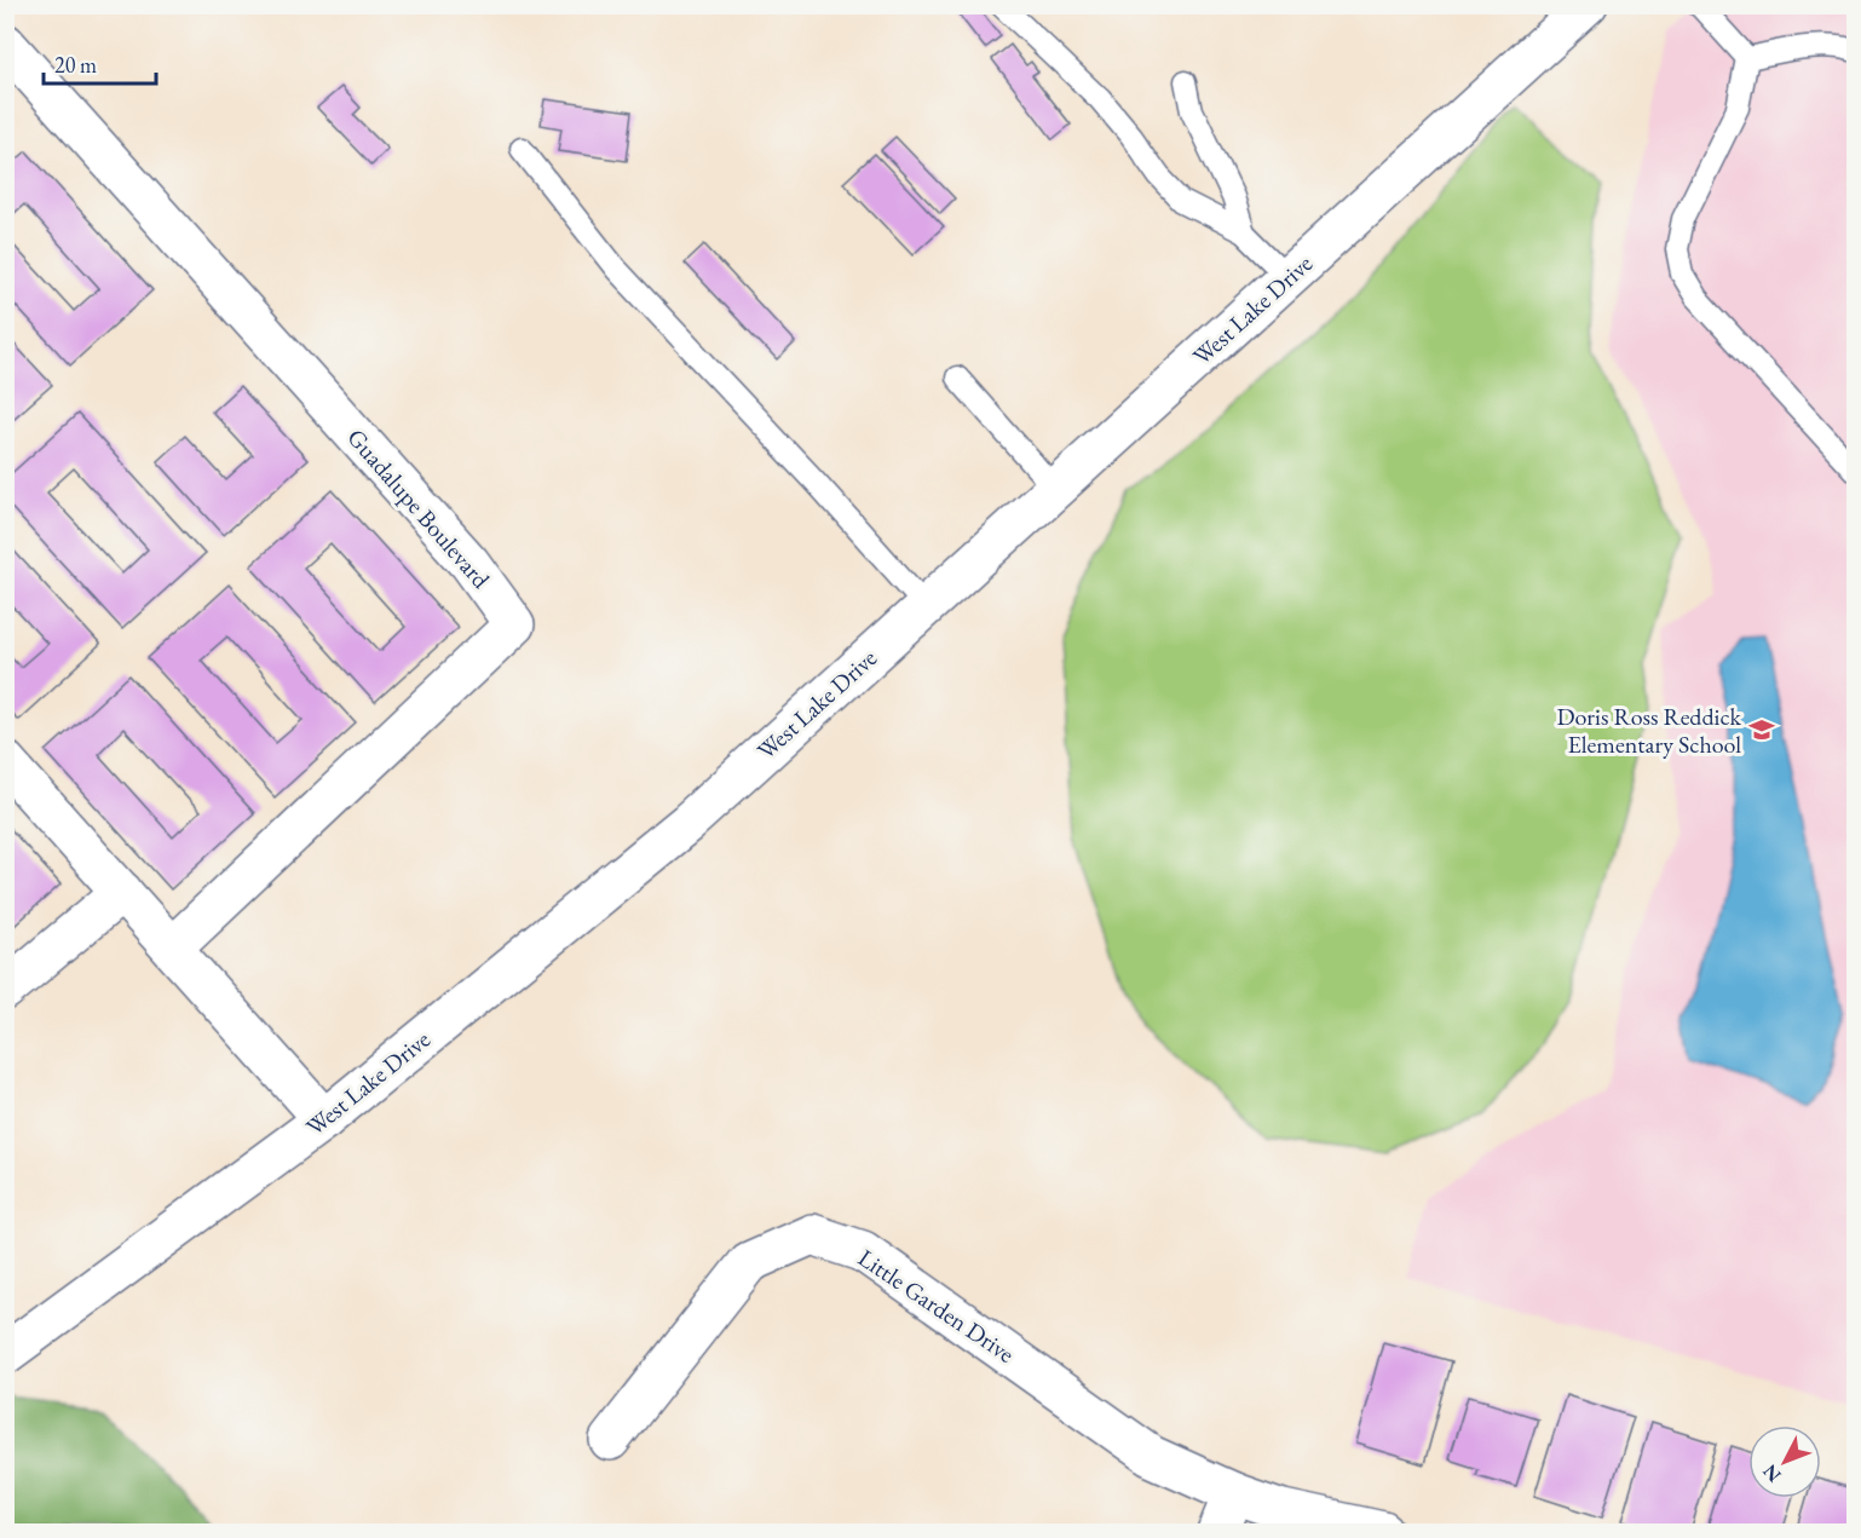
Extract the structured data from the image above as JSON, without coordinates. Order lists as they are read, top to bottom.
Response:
{
  "streets": {
    "street": ["West Lake Drive", "Guadalupe Boulevard", "Little Garden Drive"]
  },
  "places": {
    "school or university": ["Doris Ross Reddick Elementary School"]
  },
  "scale_bar": "20 m",
  "north": "bottom left"
}
